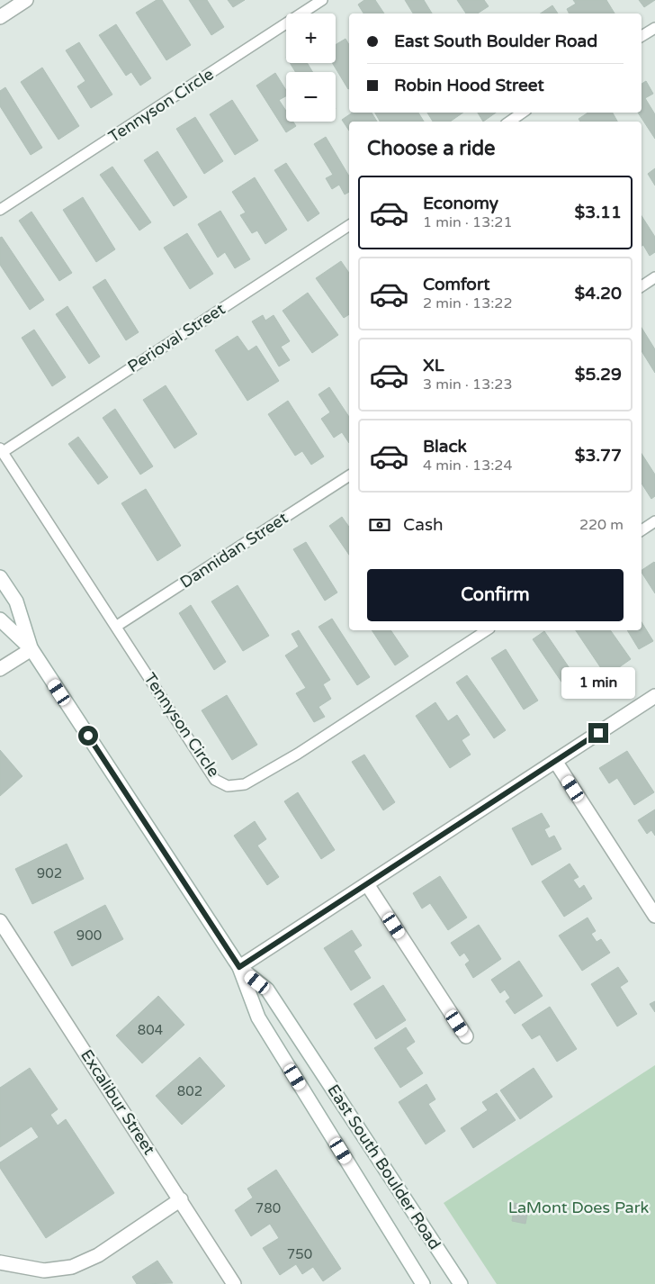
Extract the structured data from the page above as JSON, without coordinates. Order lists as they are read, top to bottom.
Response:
{
  "streets": {
    "street": ["Excalibur Street", "East South Boulder Road"],
    "lane": ["Tennyson Circle", "Perioval Street", "Dannidan Street"]
  },
  "crossings": [
    ["Tennyson Circle", "Perioval Street"],
    ["Tennyson Circle", "Dannidan Street"]
  ],
  "parks": ["LaMont Does Park"],
  "house_numbers": [
    "902",
    "900",
    "804",
    "802",
    "780",
    "750"
  ],
  "page": {
    "map_buttons": ["+", "−"],
    "banner": ["East South Boulder Road", "Robin Hood Street"],
    "heading": "Choose a ride",
    "list": [
      {
        "name": "Economy",
        "note": "1 min · 13:21",
        "value": "$3.11"
      },
      {
        "name": "Comfort",
        "note": "2 min · 13:22",
        "value": "$4.20"
      },
      {
        "name": "XL",
        "note": "3 min · 13:23",
        "value": "$5.29"
      },
      {
        "name": "Black",
        "note": "4 min · 13:24",
        "value": "$3.77"
      }
    ],
    "pay": ["Cash", "220 m"],
    "buttons": "Confirm",
    "bubble": "1 min"
  }
}
